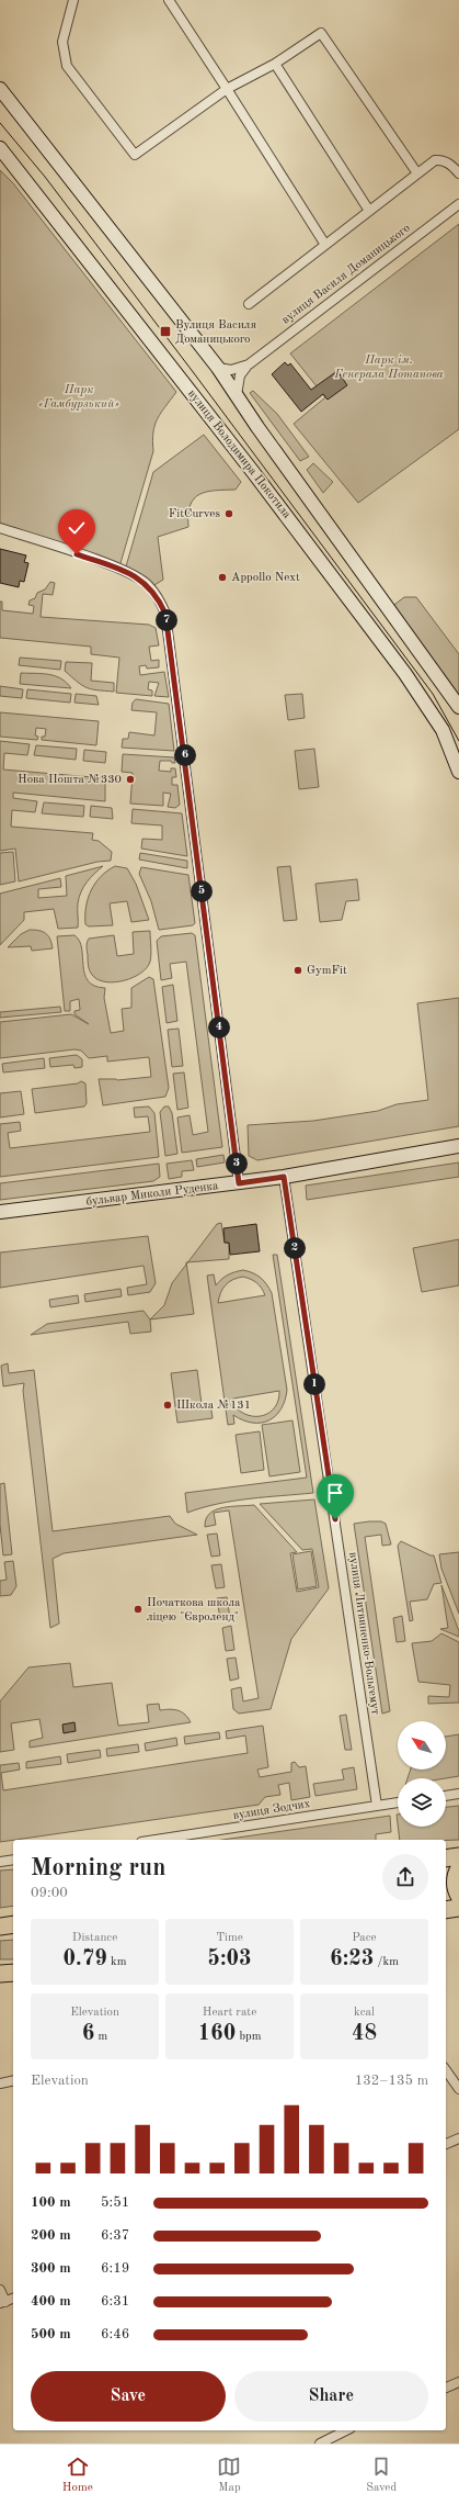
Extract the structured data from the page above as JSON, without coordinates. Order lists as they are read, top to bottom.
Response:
{
  "streets": {
    "street": [
      "вулиця Василя Доманицького",
      "вулиця Володимира Покотила",
      "бульвар Миколи Руденка",
      "вулиця Литвиненко-Вольгемут",
      "вулиця Зодчих"
    ]
  },
  "crossings": [
    ["бульвар Миколи Руденка", "вулиця Литвиненко-Вольгемут"],
    ["вулиця Литвиненко-Вольгемут", "вулиця Зодчих"]
  ],
  "parks": ["Парк ім. Генерала Потапова", "Парк «Гамбурзький»"],
  "places": {
    "transit": ["Вулиця Василя Доманицького"],
    "other": [
      "FitCurves",
      "Appollo Next",
      "Нова Пошта №330",
      "GymFit",
      "Школа №131",
      "Початкова школа ліцею \"Євроленд\""
    ]
  },
  "north": "top left",
  "page": {
    "pins": [
      "7",
      "6",
      "5",
      "4",
      "3",
      "2",
      "1"
    ],
    "heading": ["Morning run", "09:00"],
    "stats": [
      ["Distance", "0.79 km"],
      ["Time", "5:03"],
      ["Pace", "6:23 /km"],
      ["Elevation", "6 m"],
      ["Heart rate", "160 bpm"],
      ["kcal", "48"]
    ],
    "chart": ["Elevation", "132–135 m"],
    "list": [
      {
        "name": "100 m",
        "note": "5:51"
      },
      {
        "name": "200 m",
        "note": "6:37"
      },
      {
        "name": "300 m",
        "note": "6:19"
      },
      {
        "name": "400 m",
        "note": "6:31"
      },
      {
        "name": "500 m",
        "note": "6:46"
      }
    ],
    "buttons": ["Save", "Share"],
    "tabs": ["Home", "Map", "Saved"]
  }
}
